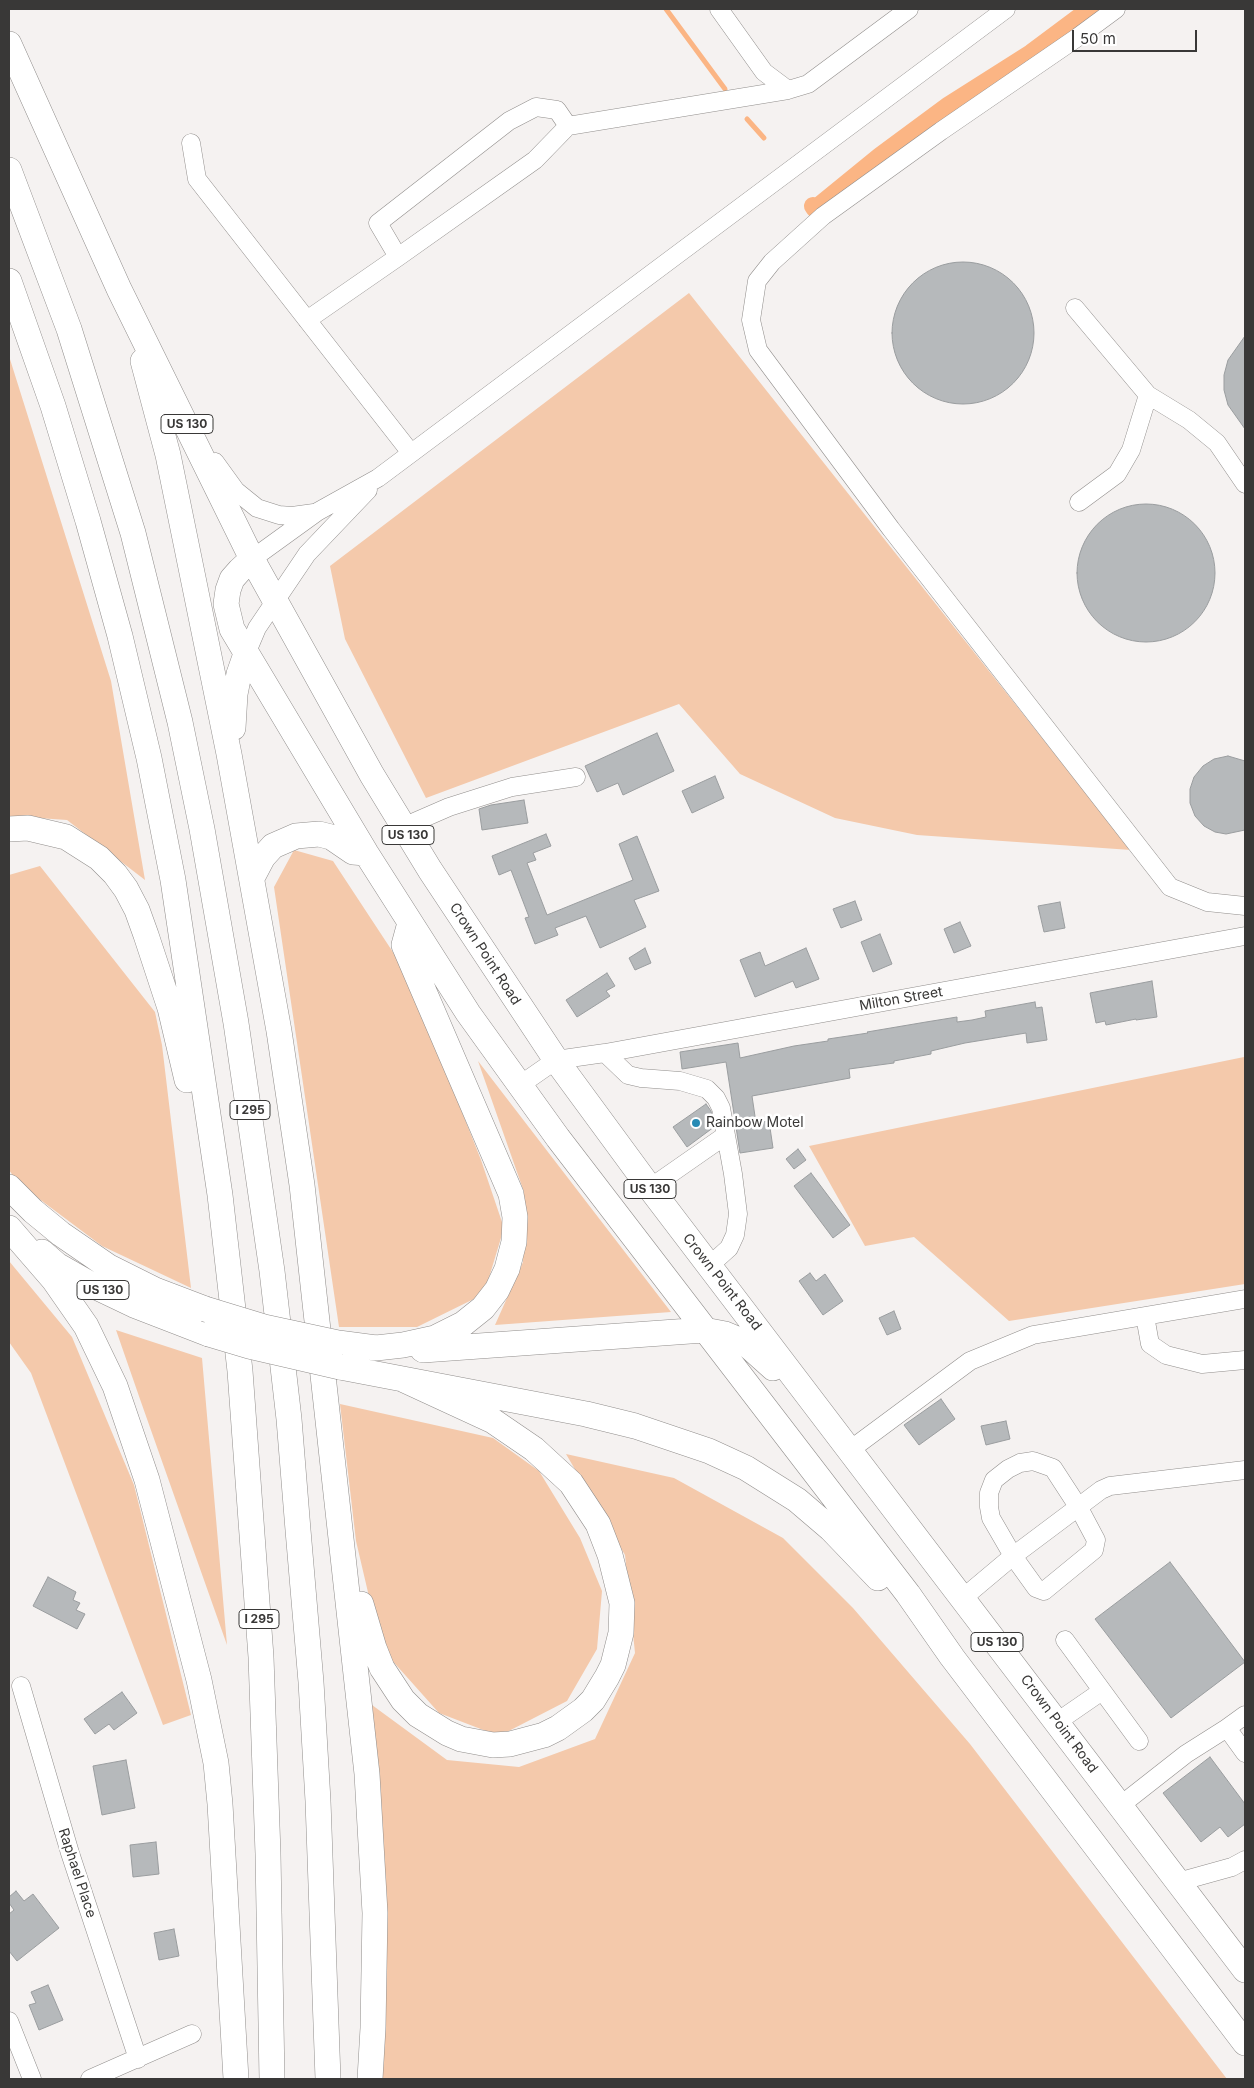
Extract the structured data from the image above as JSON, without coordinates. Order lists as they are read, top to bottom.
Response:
{
  "streets": {
    "highway": ["US 130", "Crown Point Road", "I 295"],
    "street": ["Milton Street", "Raphael Place"]
  },
  "crossings": [
    ["US 130", "Crown Point Road"],
    ["Crown Point Road", "Milton Street"]
  ],
  "places": ["Rainbow Motel"],
  "scale_bar": "50 m"
}
